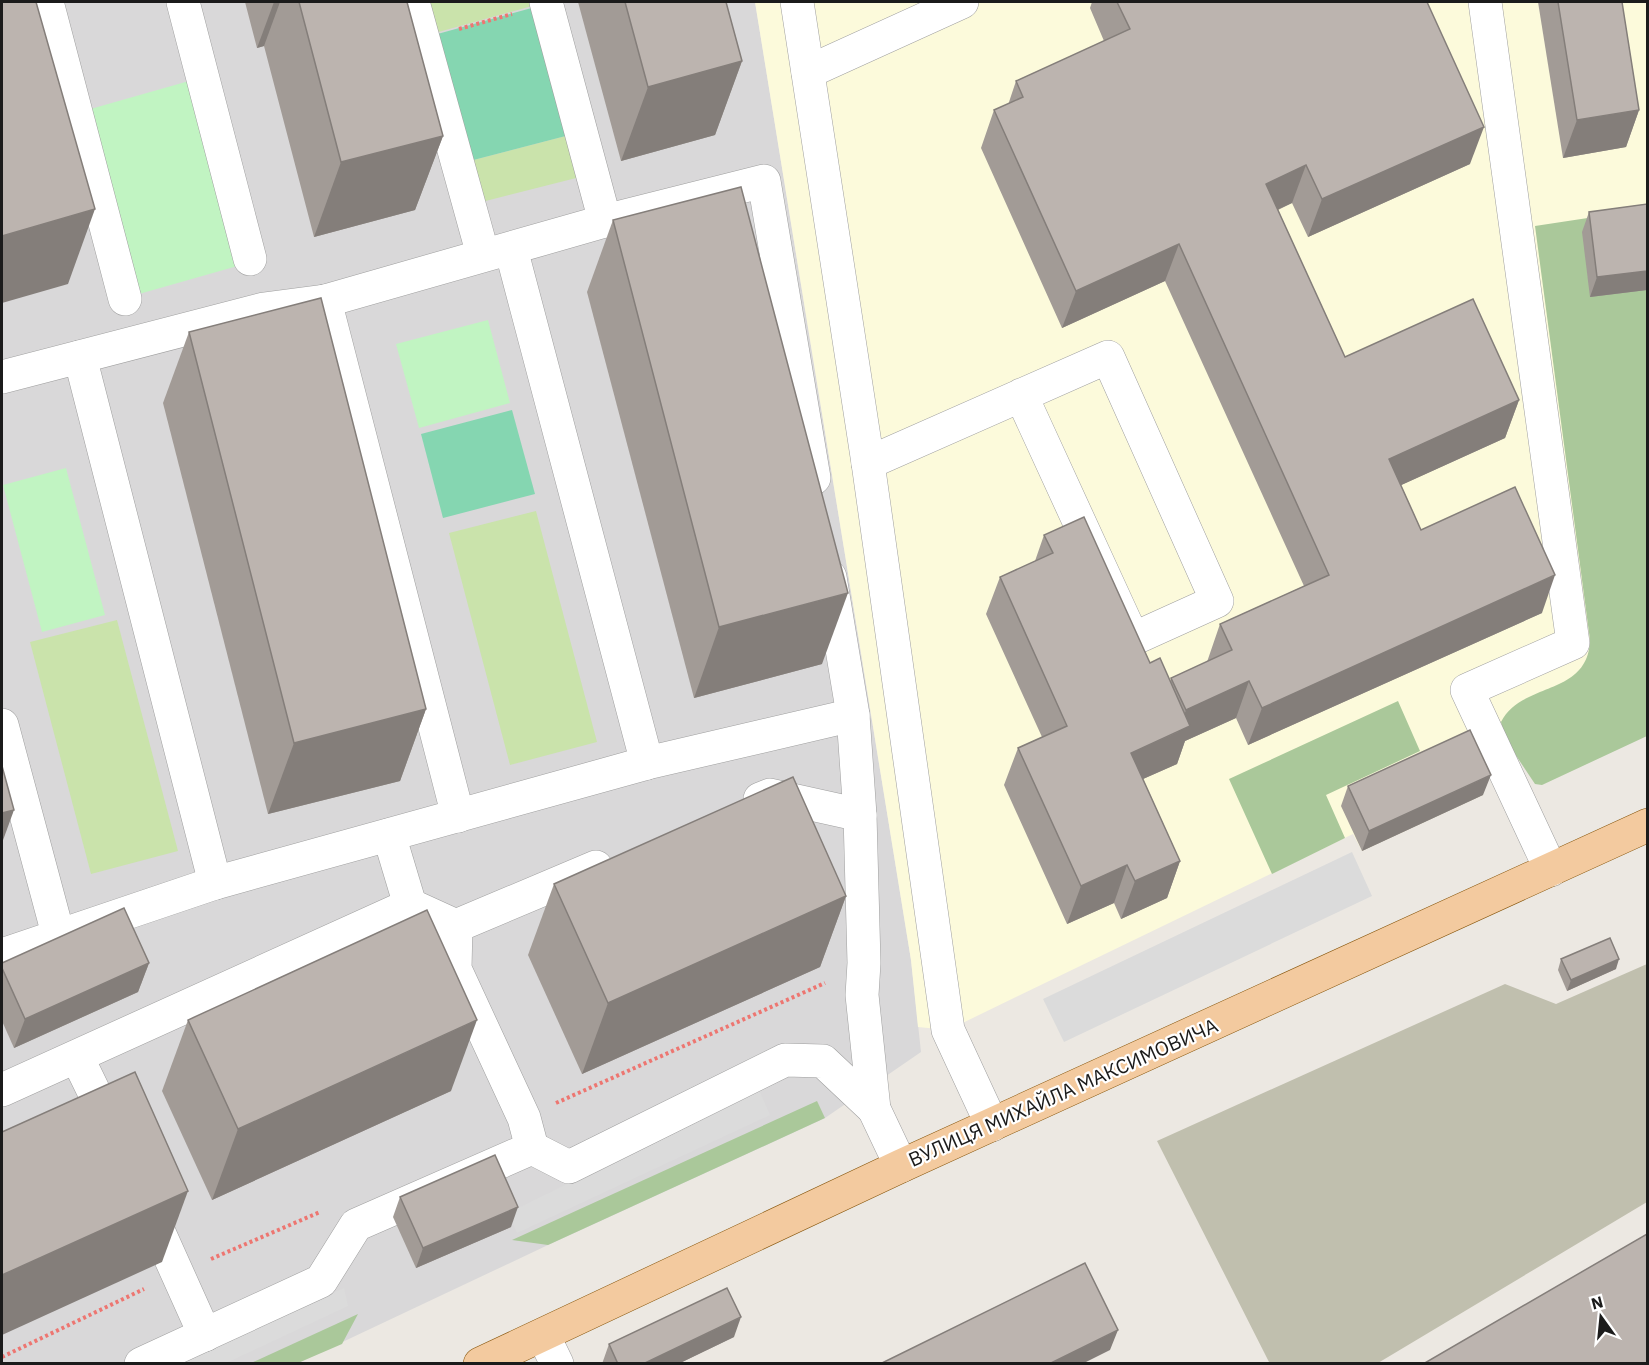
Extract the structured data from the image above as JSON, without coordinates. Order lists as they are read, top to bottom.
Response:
{
  "streets": {
    "main road": ["ВУЛИЦЯ МИХАЙЛА МАКСИМОВИЧА"]
  },
  "north": "top"
}
